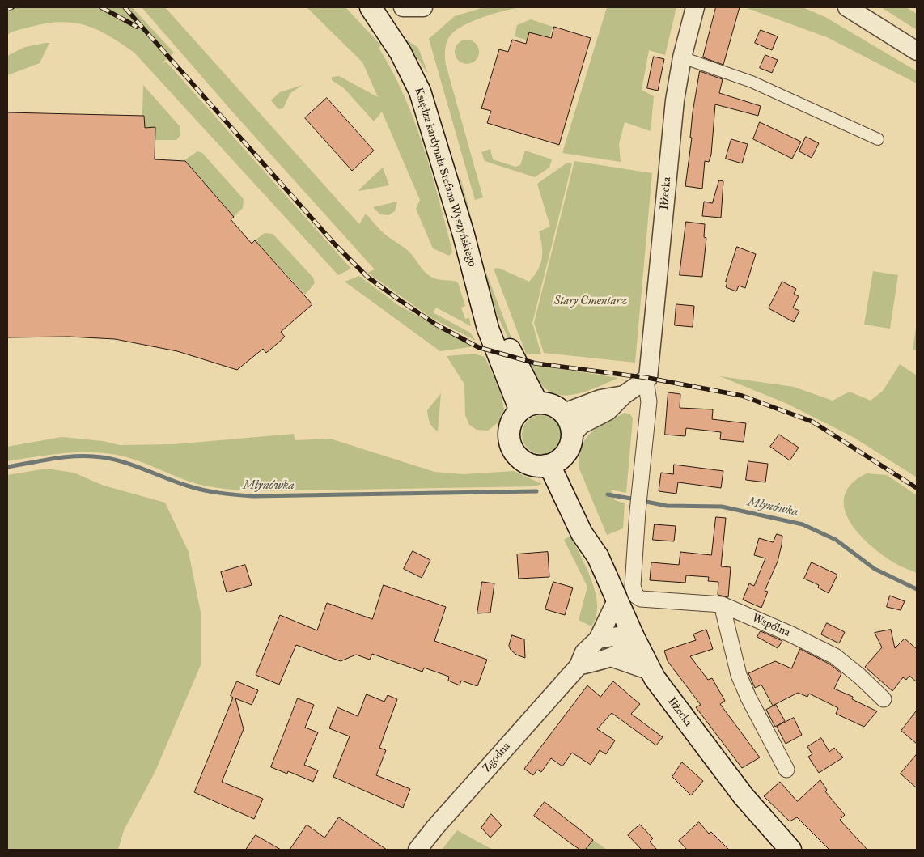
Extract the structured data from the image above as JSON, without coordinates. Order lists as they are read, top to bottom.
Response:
{
  "streets": {
    "main road": ["Księdza kardynała Stefana Wyszyńskiego", "Iłżecka"],
    "street": ["Wspólna", "Zgodna"]
  },
  "crossings": [
    ["Księdza kardynała Stefana Wyszyńskiego", "Iłżecka"],
    ["Iłżecka", "Wspólna"],
    ["Iłżecka", "Zgodna"]
  ],
  "water": ["Młynówka"],
  "parks": ["Stary Cmentarz"]
}
